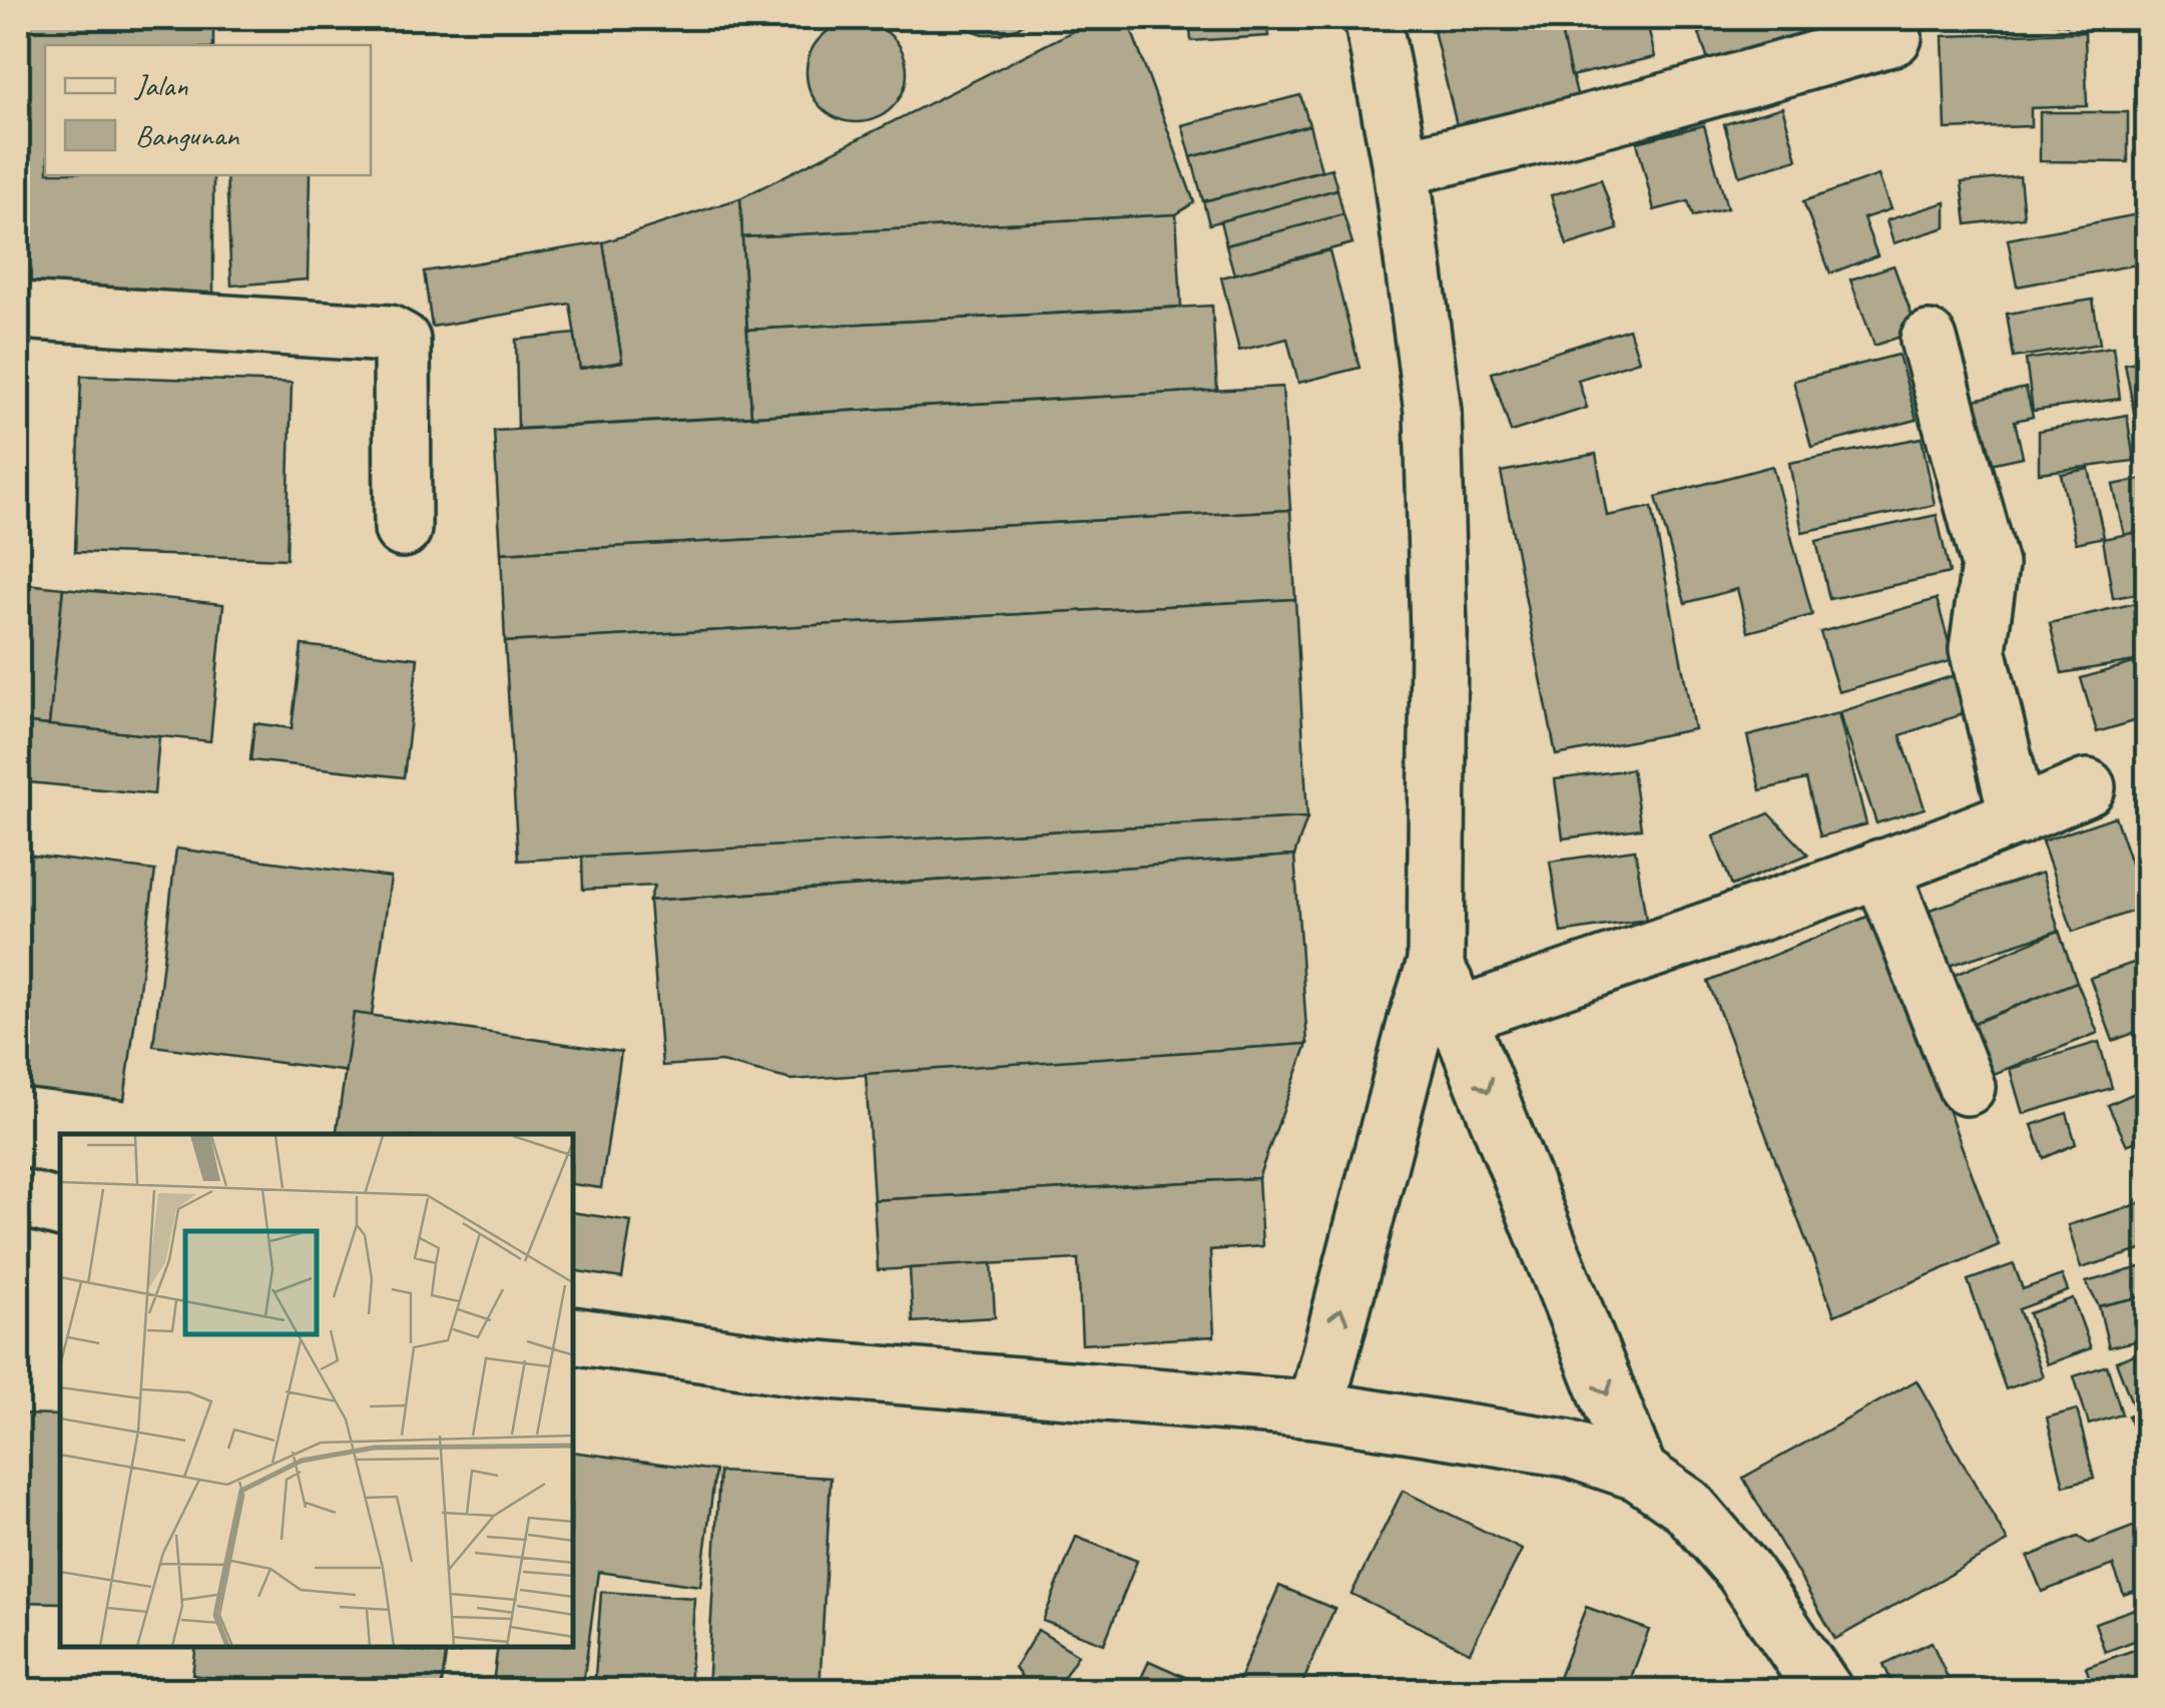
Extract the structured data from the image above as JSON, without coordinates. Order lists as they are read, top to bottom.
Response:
{
  "legend": ["Jalan", "Bangunan"]
}
